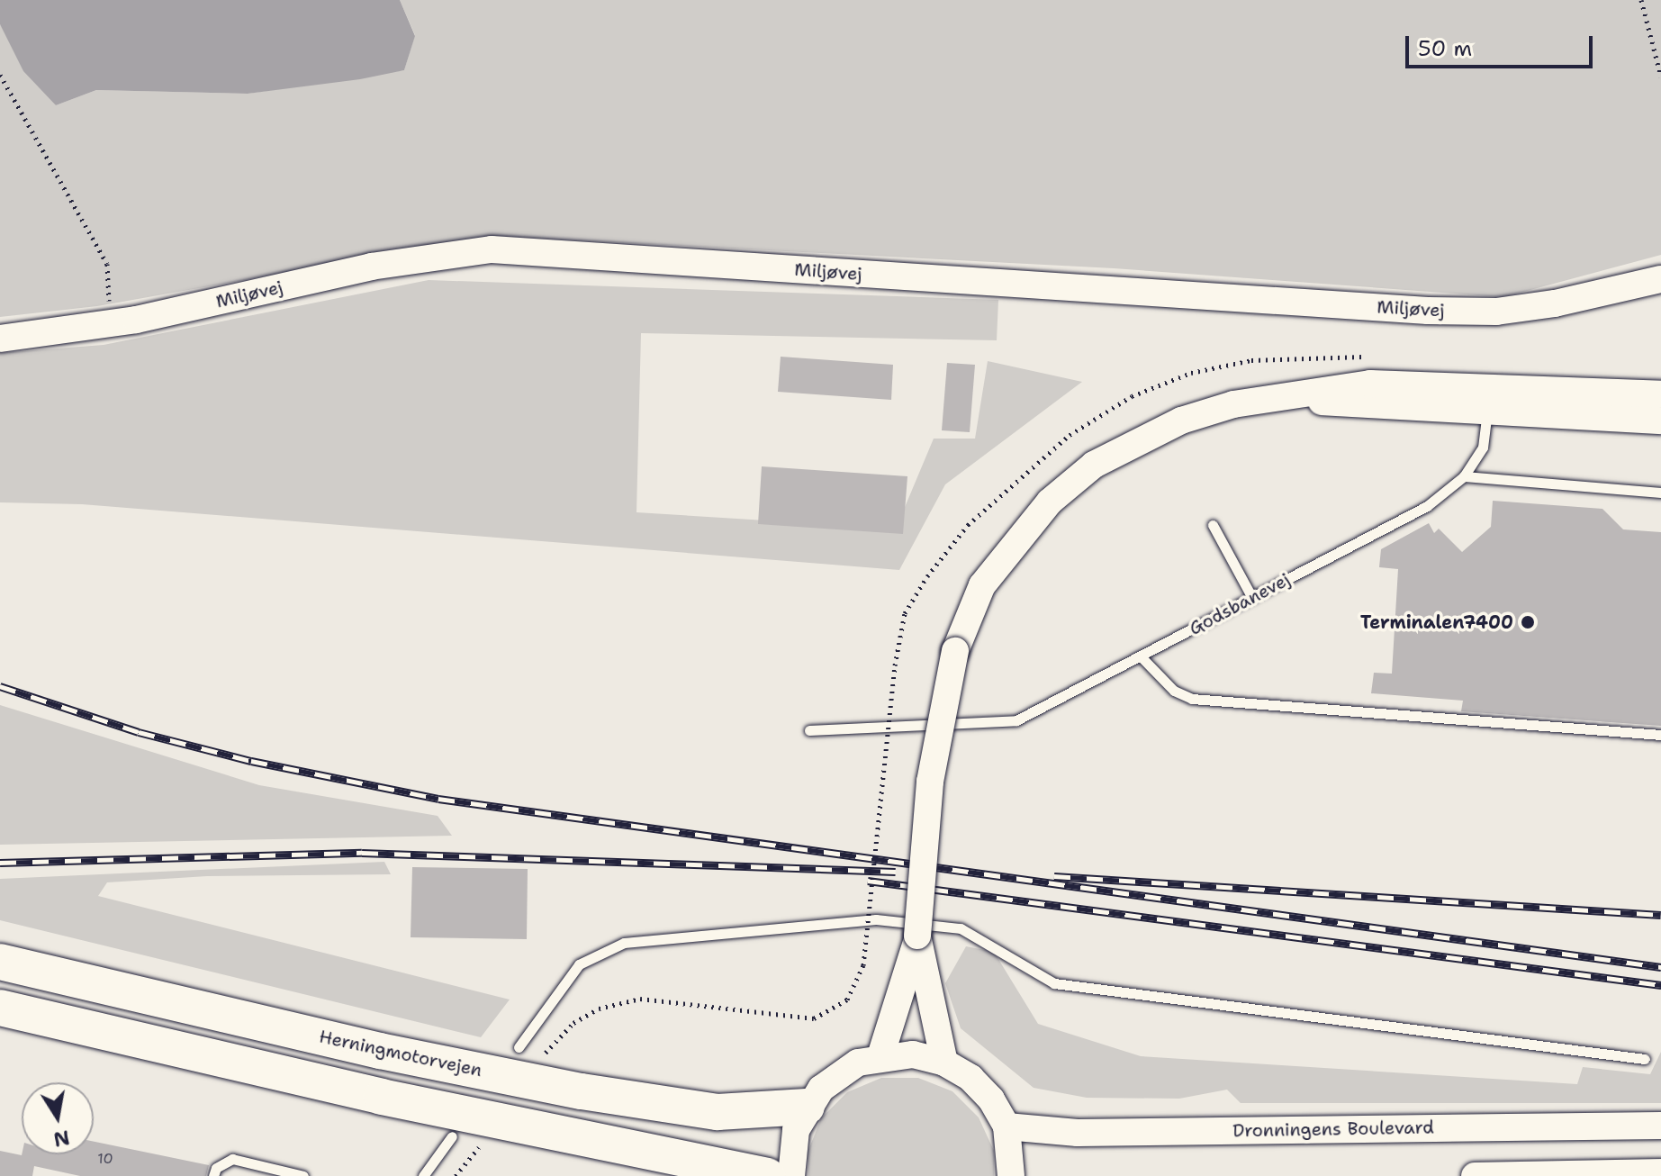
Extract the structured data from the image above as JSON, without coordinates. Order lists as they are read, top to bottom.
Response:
{
  "streets": {
    "highway": ["Herningmotorvejen"],
    "street": ["Miljøvej", "Dronningens Boulevard"],
    "lane": ["Godsbanevej"]
  },
  "places": ["Terminalen7400"],
  "house_numbers": ["10"],
  "scale_bar": "50 m",
  "north": "bottom"
}
